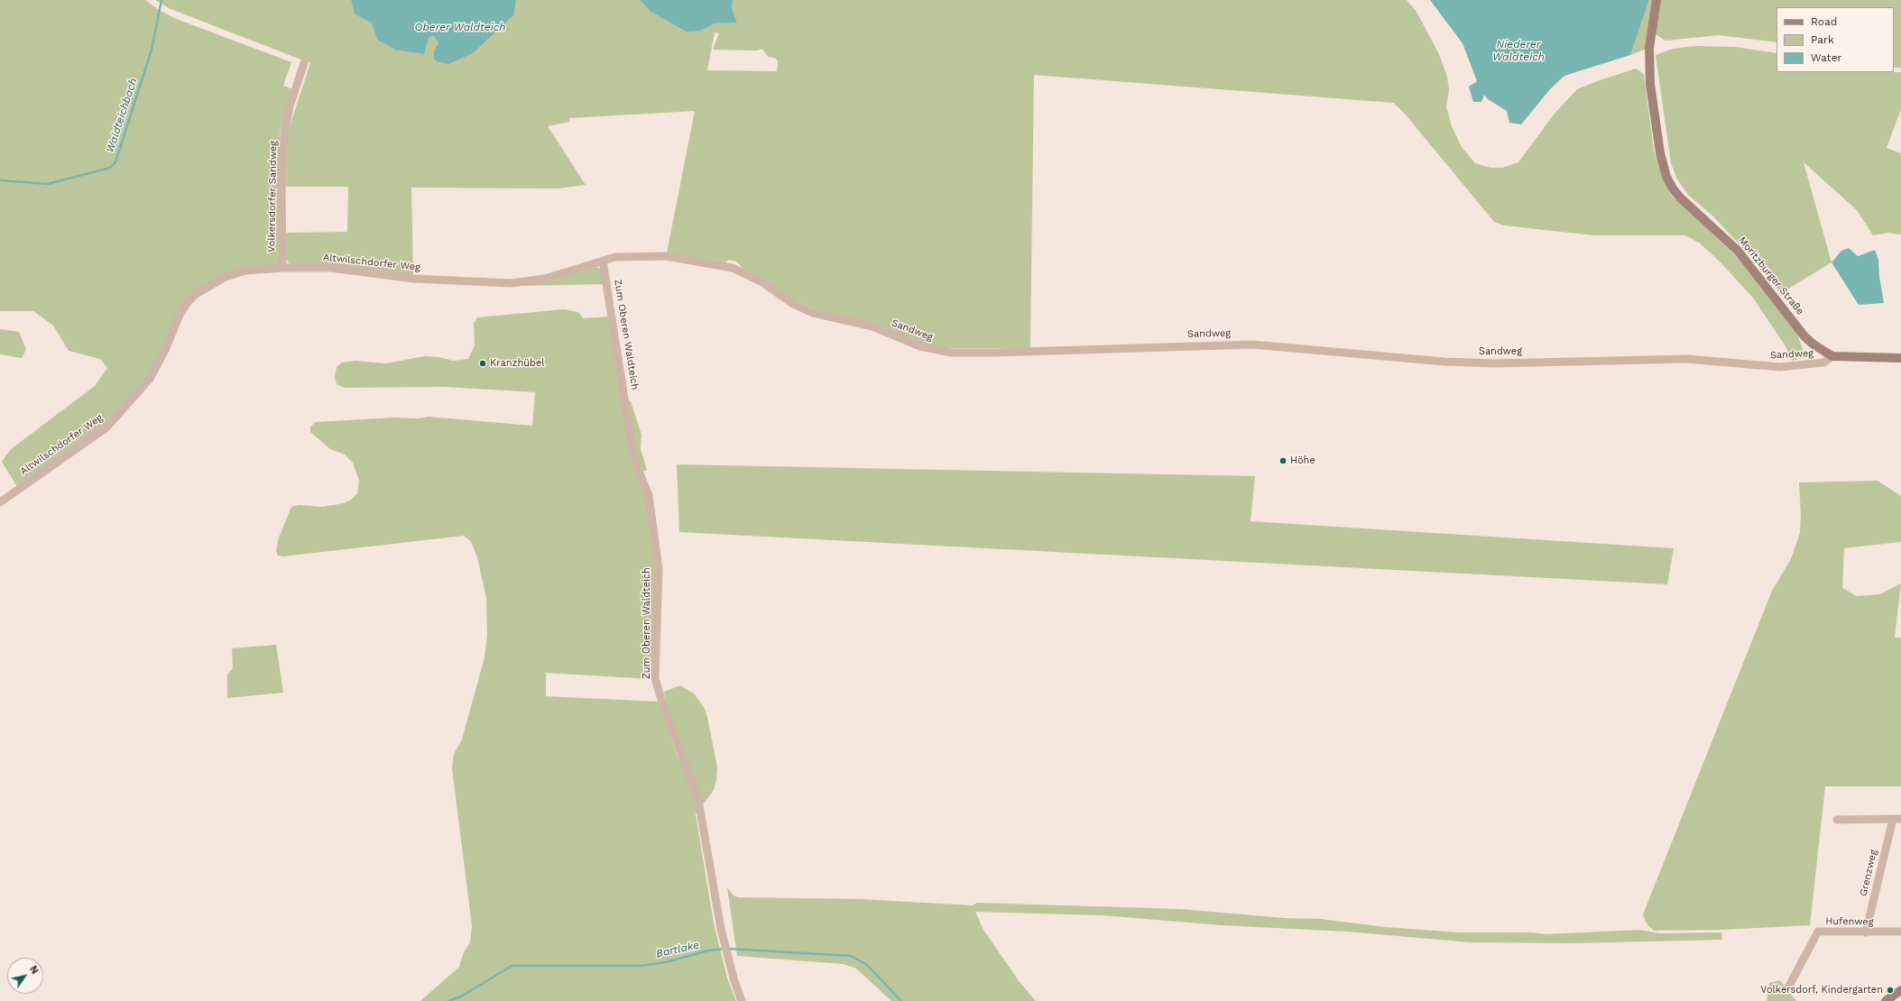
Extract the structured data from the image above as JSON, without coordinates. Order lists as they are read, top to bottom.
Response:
{
  "streets": {
    "street": [
      "Volkersdorfer Sandweg",
      "Altwilschdorfer Weg",
      "Moritzburger Straße",
      "Sandweg",
      "Zum Oberen Waldteich",
      "Grenzweg",
      "Hufenweg"
    ]
  },
  "crossings": [
    ["Volkersdorfer Sandweg", "Altwilschdorfer Weg"],
    ["Altwilschdorfer Weg", "Sandweg"],
    ["Altwilschdorfer Weg", "Zum Oberen Waldteich"],
    ["Moritzburger Straße", "Sandweg"],
    ["Sandweg", "Zum Oberen Waldteich"],
    ["Grenzweg", "Hufenweg"]
  ],
  "water": [
    "Oberer Waldteich",
    "Niederer Waldteich",
    "Waldteichbach",
    "Bartlake"
  ],
  "places": ["Kranzhübel", "Höhe", "Volkersdorf, Kindergarten"],
  "legend": ["Road", "Park", "Water"],
  "north": "top right"
}
